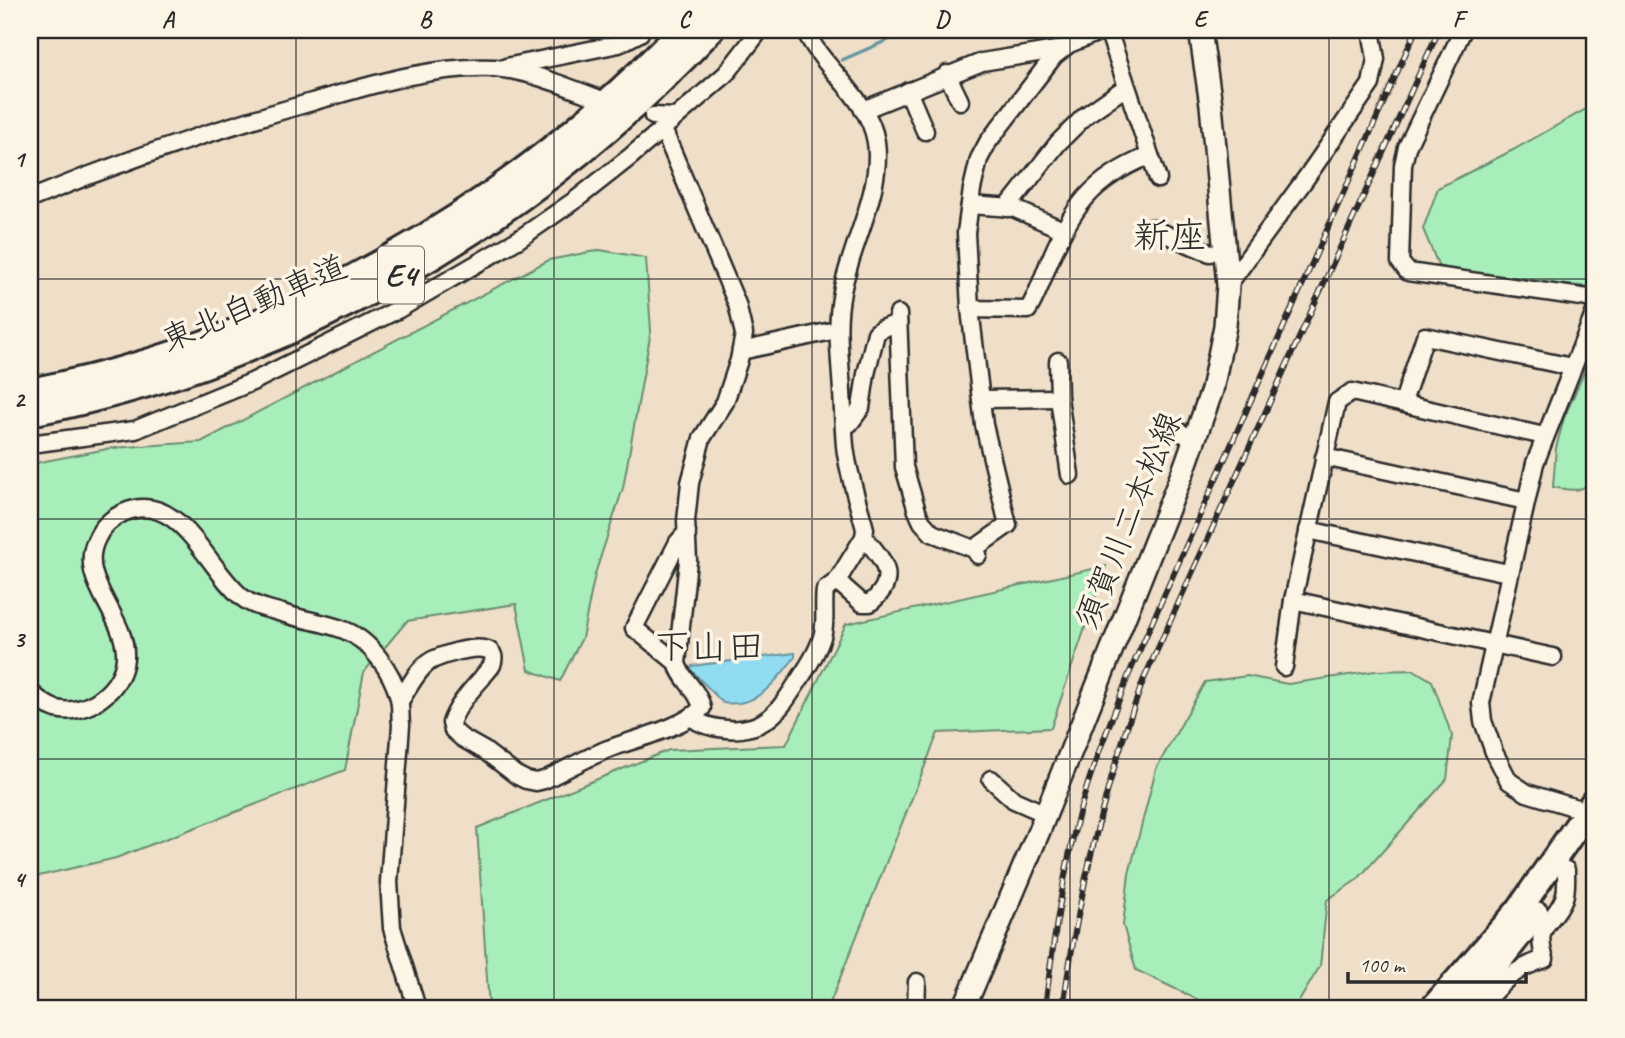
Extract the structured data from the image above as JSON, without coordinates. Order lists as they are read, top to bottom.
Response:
{
  "streets": {
    "highway": ["E4", "東北自動車道"],
    "main road": ["須賀川二本松線"]
  },
  "districts": ["新座", "下山田"],
  "scale_bar": "100 m",
  "grid": {
    "columns": [
      "A",
      "B",
      "C",
      "D",
      "E",
      "F"
    ],
    "rows": [
      "1",
      "2",
      "3",
      "4"
    ]
  }
}
